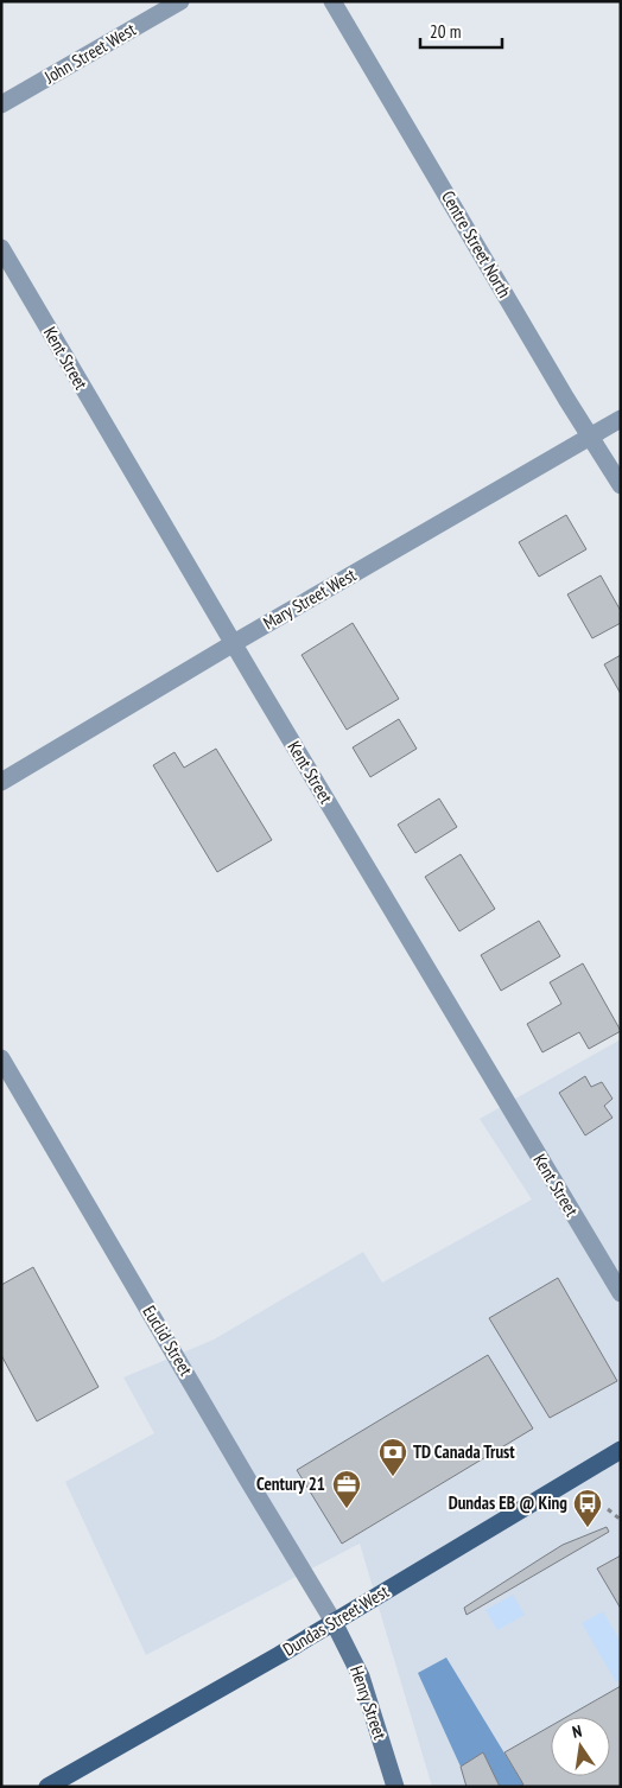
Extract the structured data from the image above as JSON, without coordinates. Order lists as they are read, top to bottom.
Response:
{
  "streets": {
    "main road": ["Dundas Street West", "Henry Street"],
    "street": [
      "John Street West",
      "Centre Street North",
      "Kent Street",
      "Mary Street West",
      "Euclid Street"
    ]
  },
  "crossings": [
    ["Centre Street North", "Mary Street West"],
    ["Kent Street", "Mary Street West"],
    ["Euclid Street", "Dundas Street West"],
    ["Euclid Street", "Henry Street"],
    ["Dundas Street West", "Henry Street"]
  ],
  "places": {
    "bank": ["TD Canada Trust"],
    "office": ["Century 21"],
    "bus stop": ["Dundas EB @ King"]
  },
  "scale_bar": "20 m",
  "north": "top"
}
